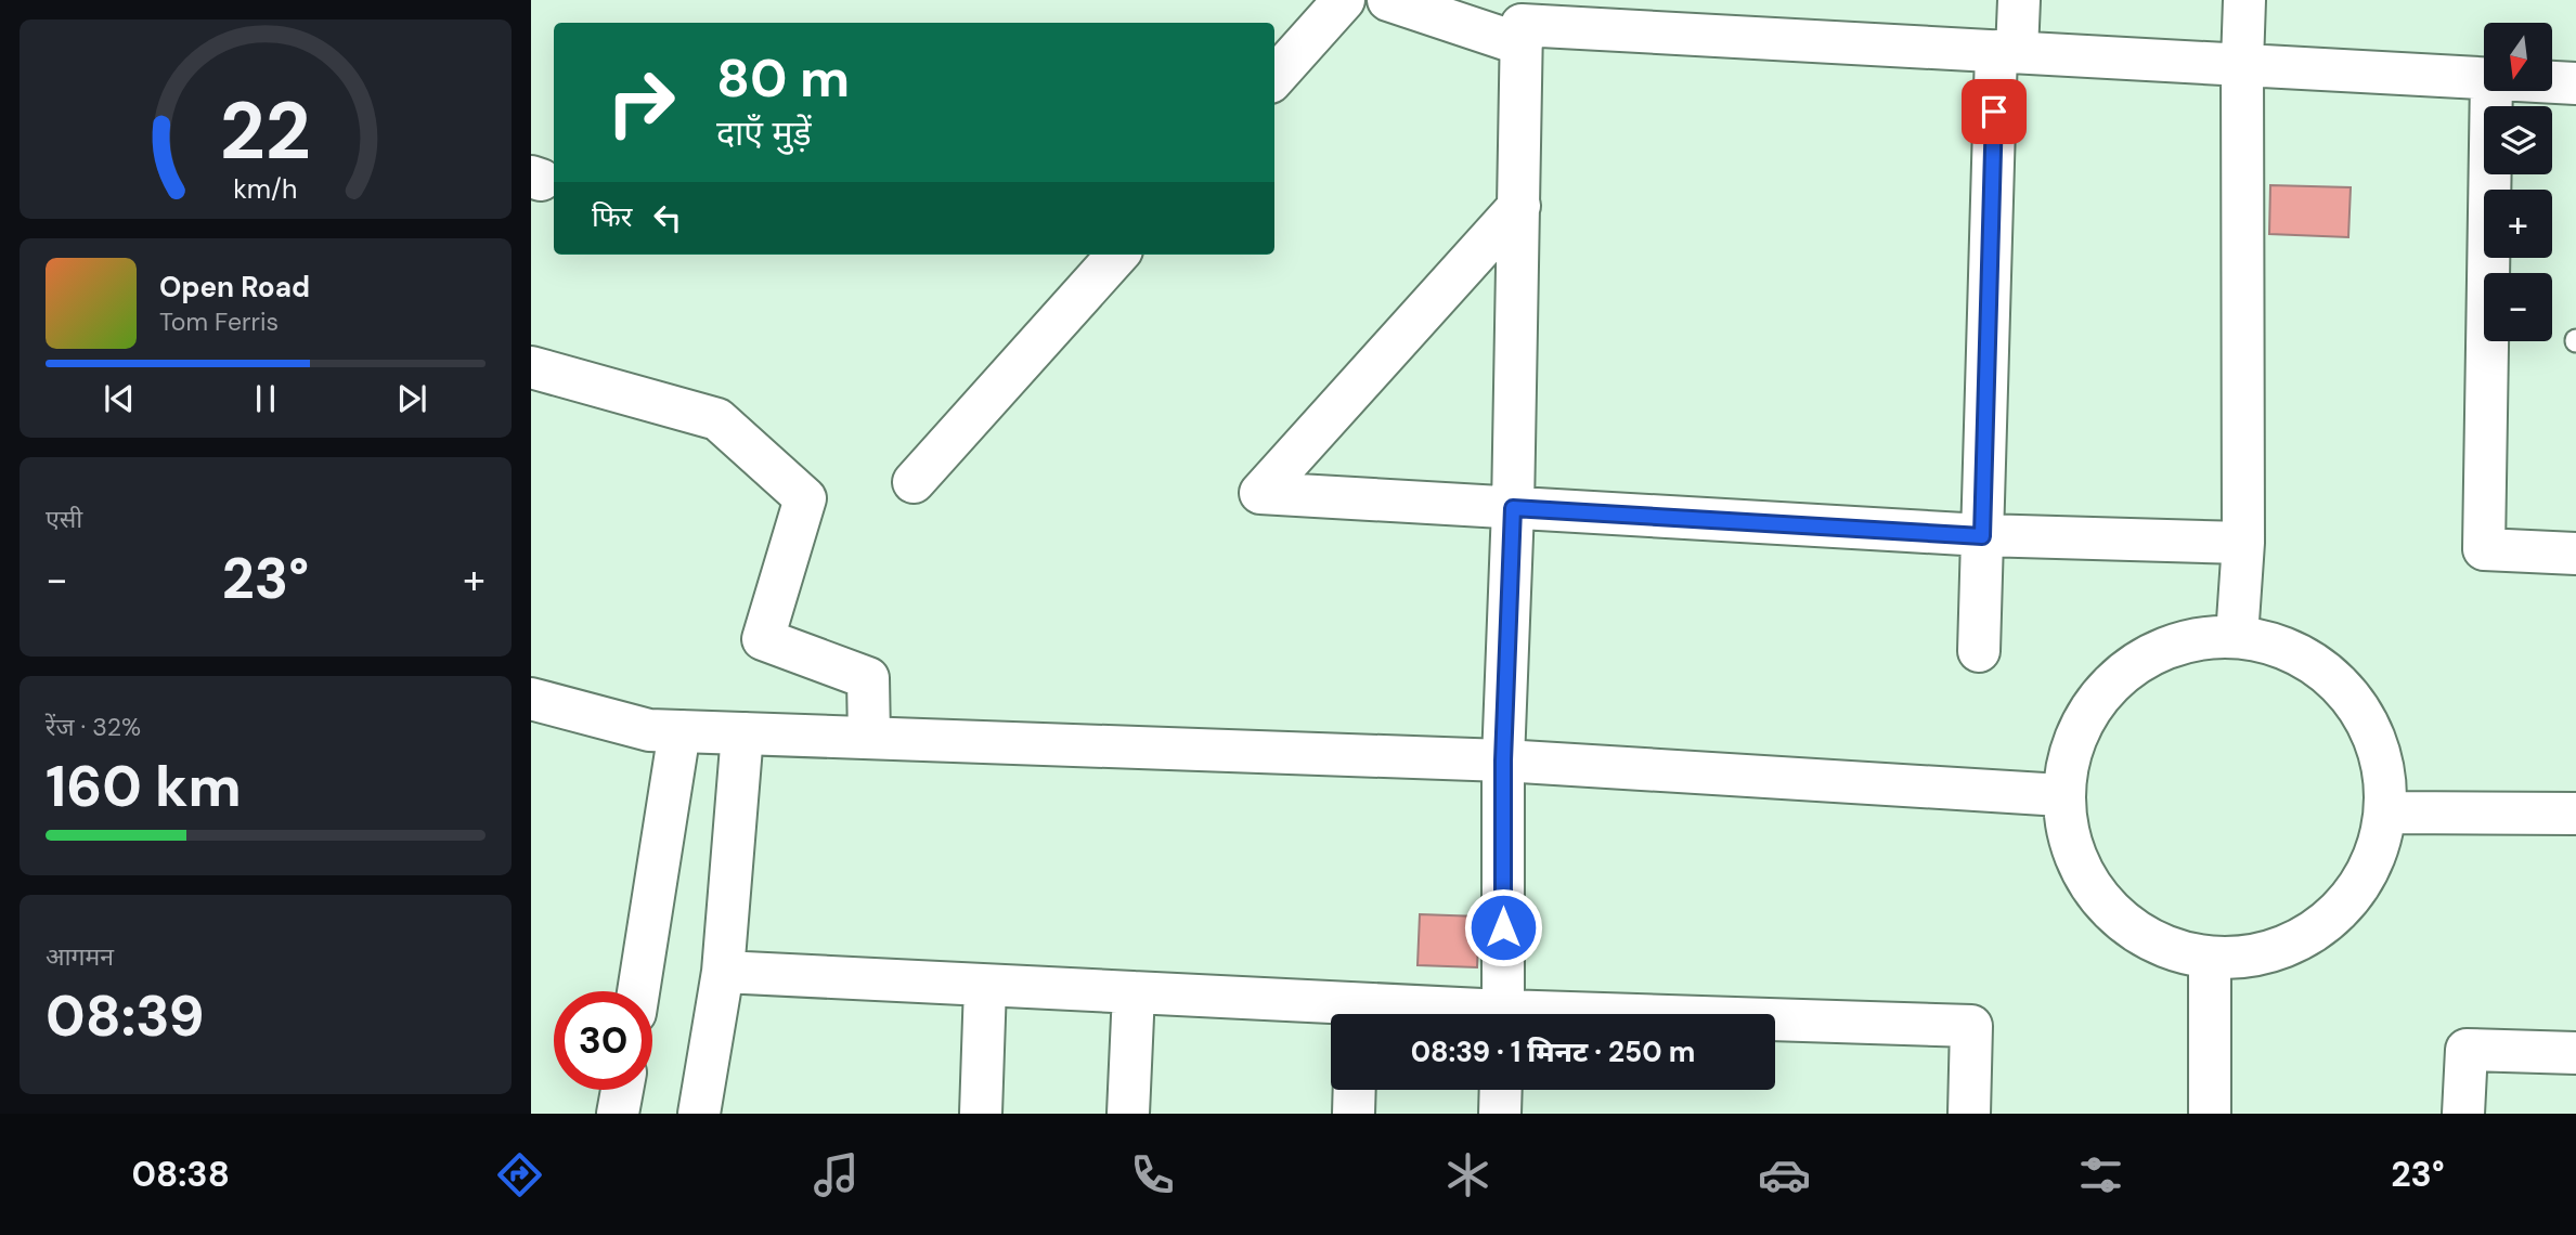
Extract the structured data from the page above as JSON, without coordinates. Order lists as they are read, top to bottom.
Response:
{
  "north": "bottom",
  "page": {
    "map_buttons": ["+", "−"],
    "turn": ["80 m", "दाएँ मुड़ें"],
    "then": "फिर",
    "song": ["Open Road", "Tom Ferris"],
    "tile": [
      "एसी",
      ["रेंज · 32%", "160 km"],
      ["आगमन", "08:39"]
    ],
    "heat": ["−", "23°", "+"],
    "limit": "30",
    "trip": "08:39 · 1 मिनट · 250 m",
    "tabs": ["08:38", "23°"],
    "gauge": ["22", "km/h"]
  }
}
